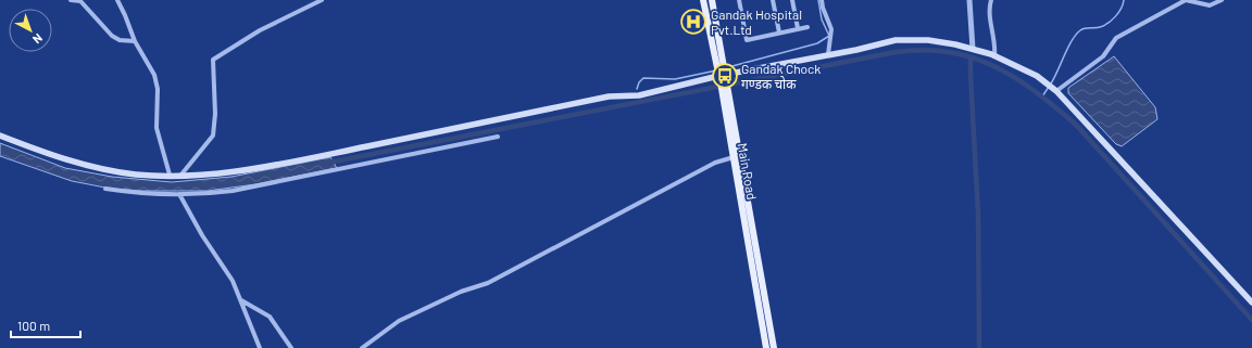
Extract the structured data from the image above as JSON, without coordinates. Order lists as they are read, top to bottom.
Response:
{
  "streets": {
    "main road": ["Main Road"]
  },
  "places": {
    "hospital": ["Gandak Hospital Pvt.Ltd"],
    "bus stop": ["Gandak Chock गण्डक चोक"]
  },
  "scale_bar": "100 m",
  "north": "bottom right"
}
